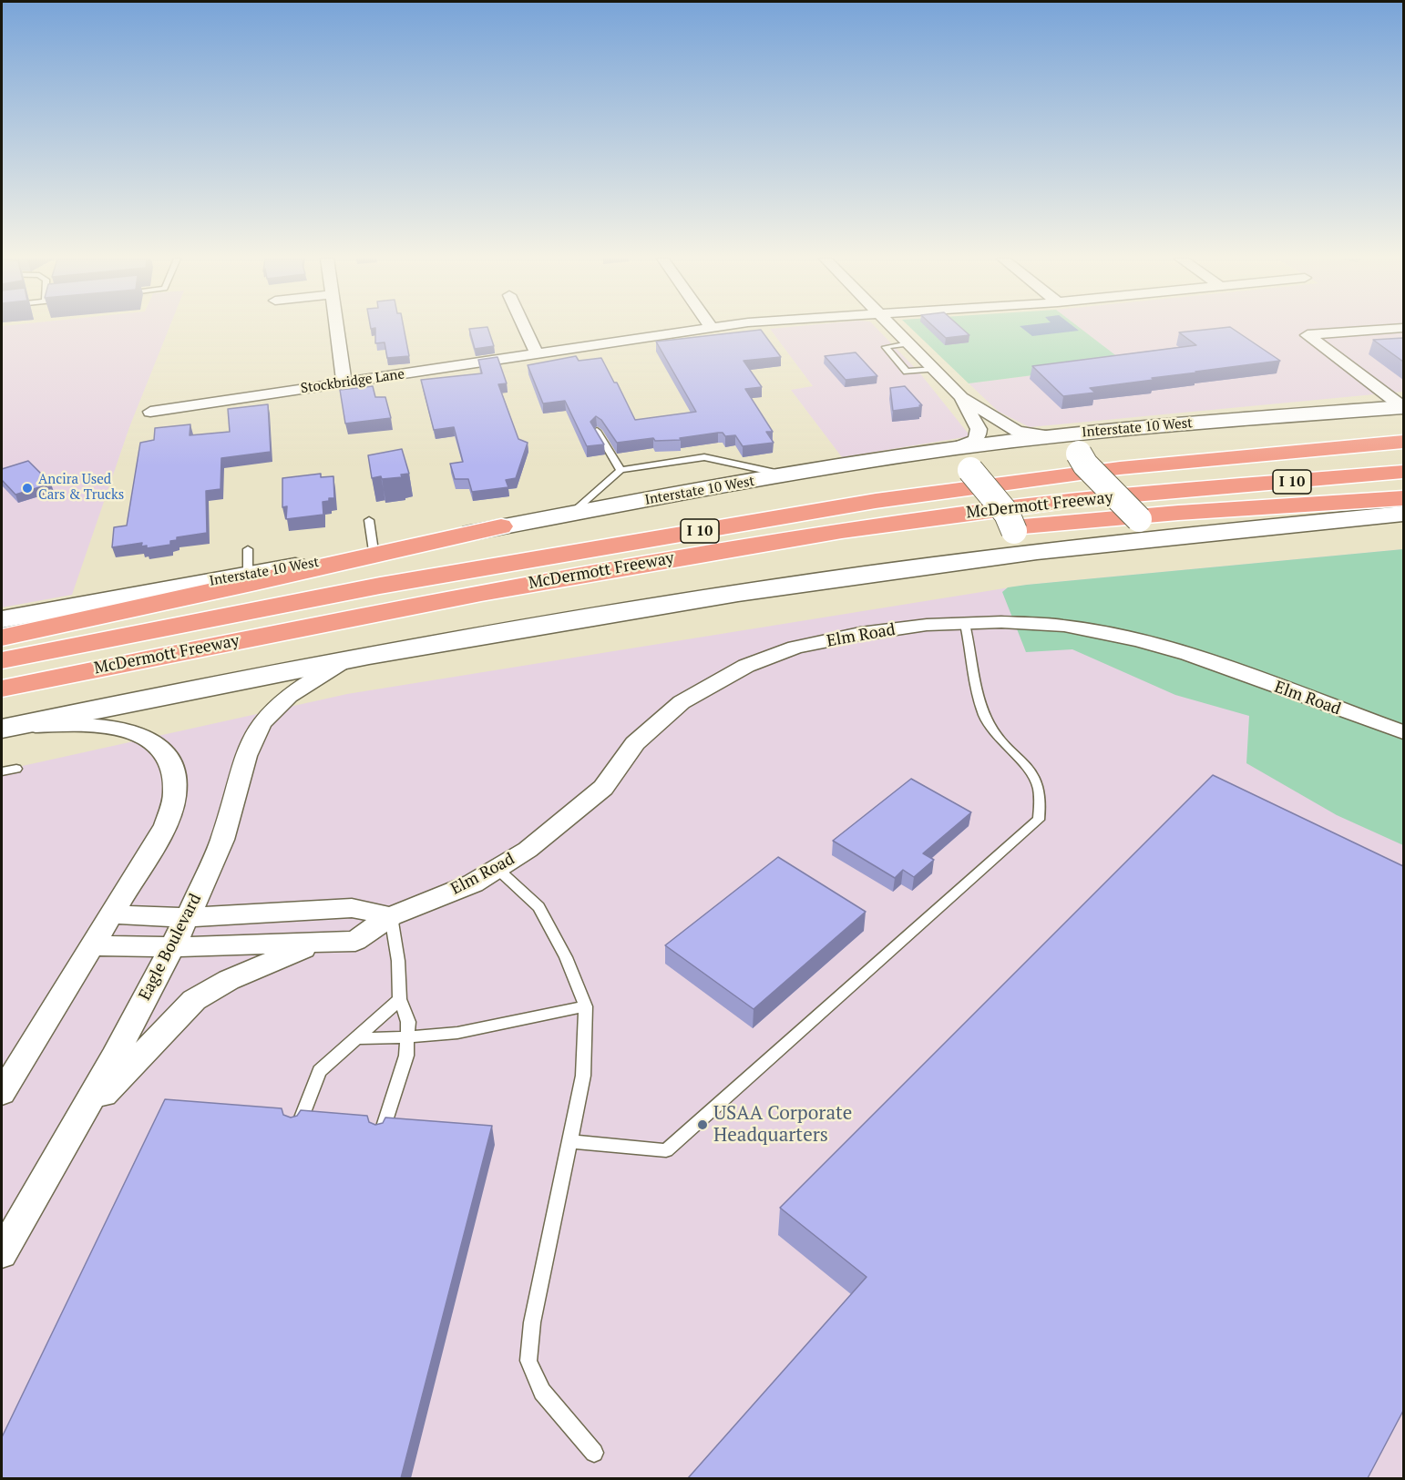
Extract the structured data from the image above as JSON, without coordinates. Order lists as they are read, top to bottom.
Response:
{
  "streets": {
    "highway": ["I 10", "McDermott Freeway"],
    "main road": ["Interstate 10 West"],
    "street": ["Stockbridge Lane", "Elm Road", "Eagle Boulevard"]
  },
  "crossings": [
    ["Elm Road", "Eagle Boulevard"]
  ],
  "places": ["Ancira Used Cars & Trucks", "USAA Corporate Headquarters"]
}
